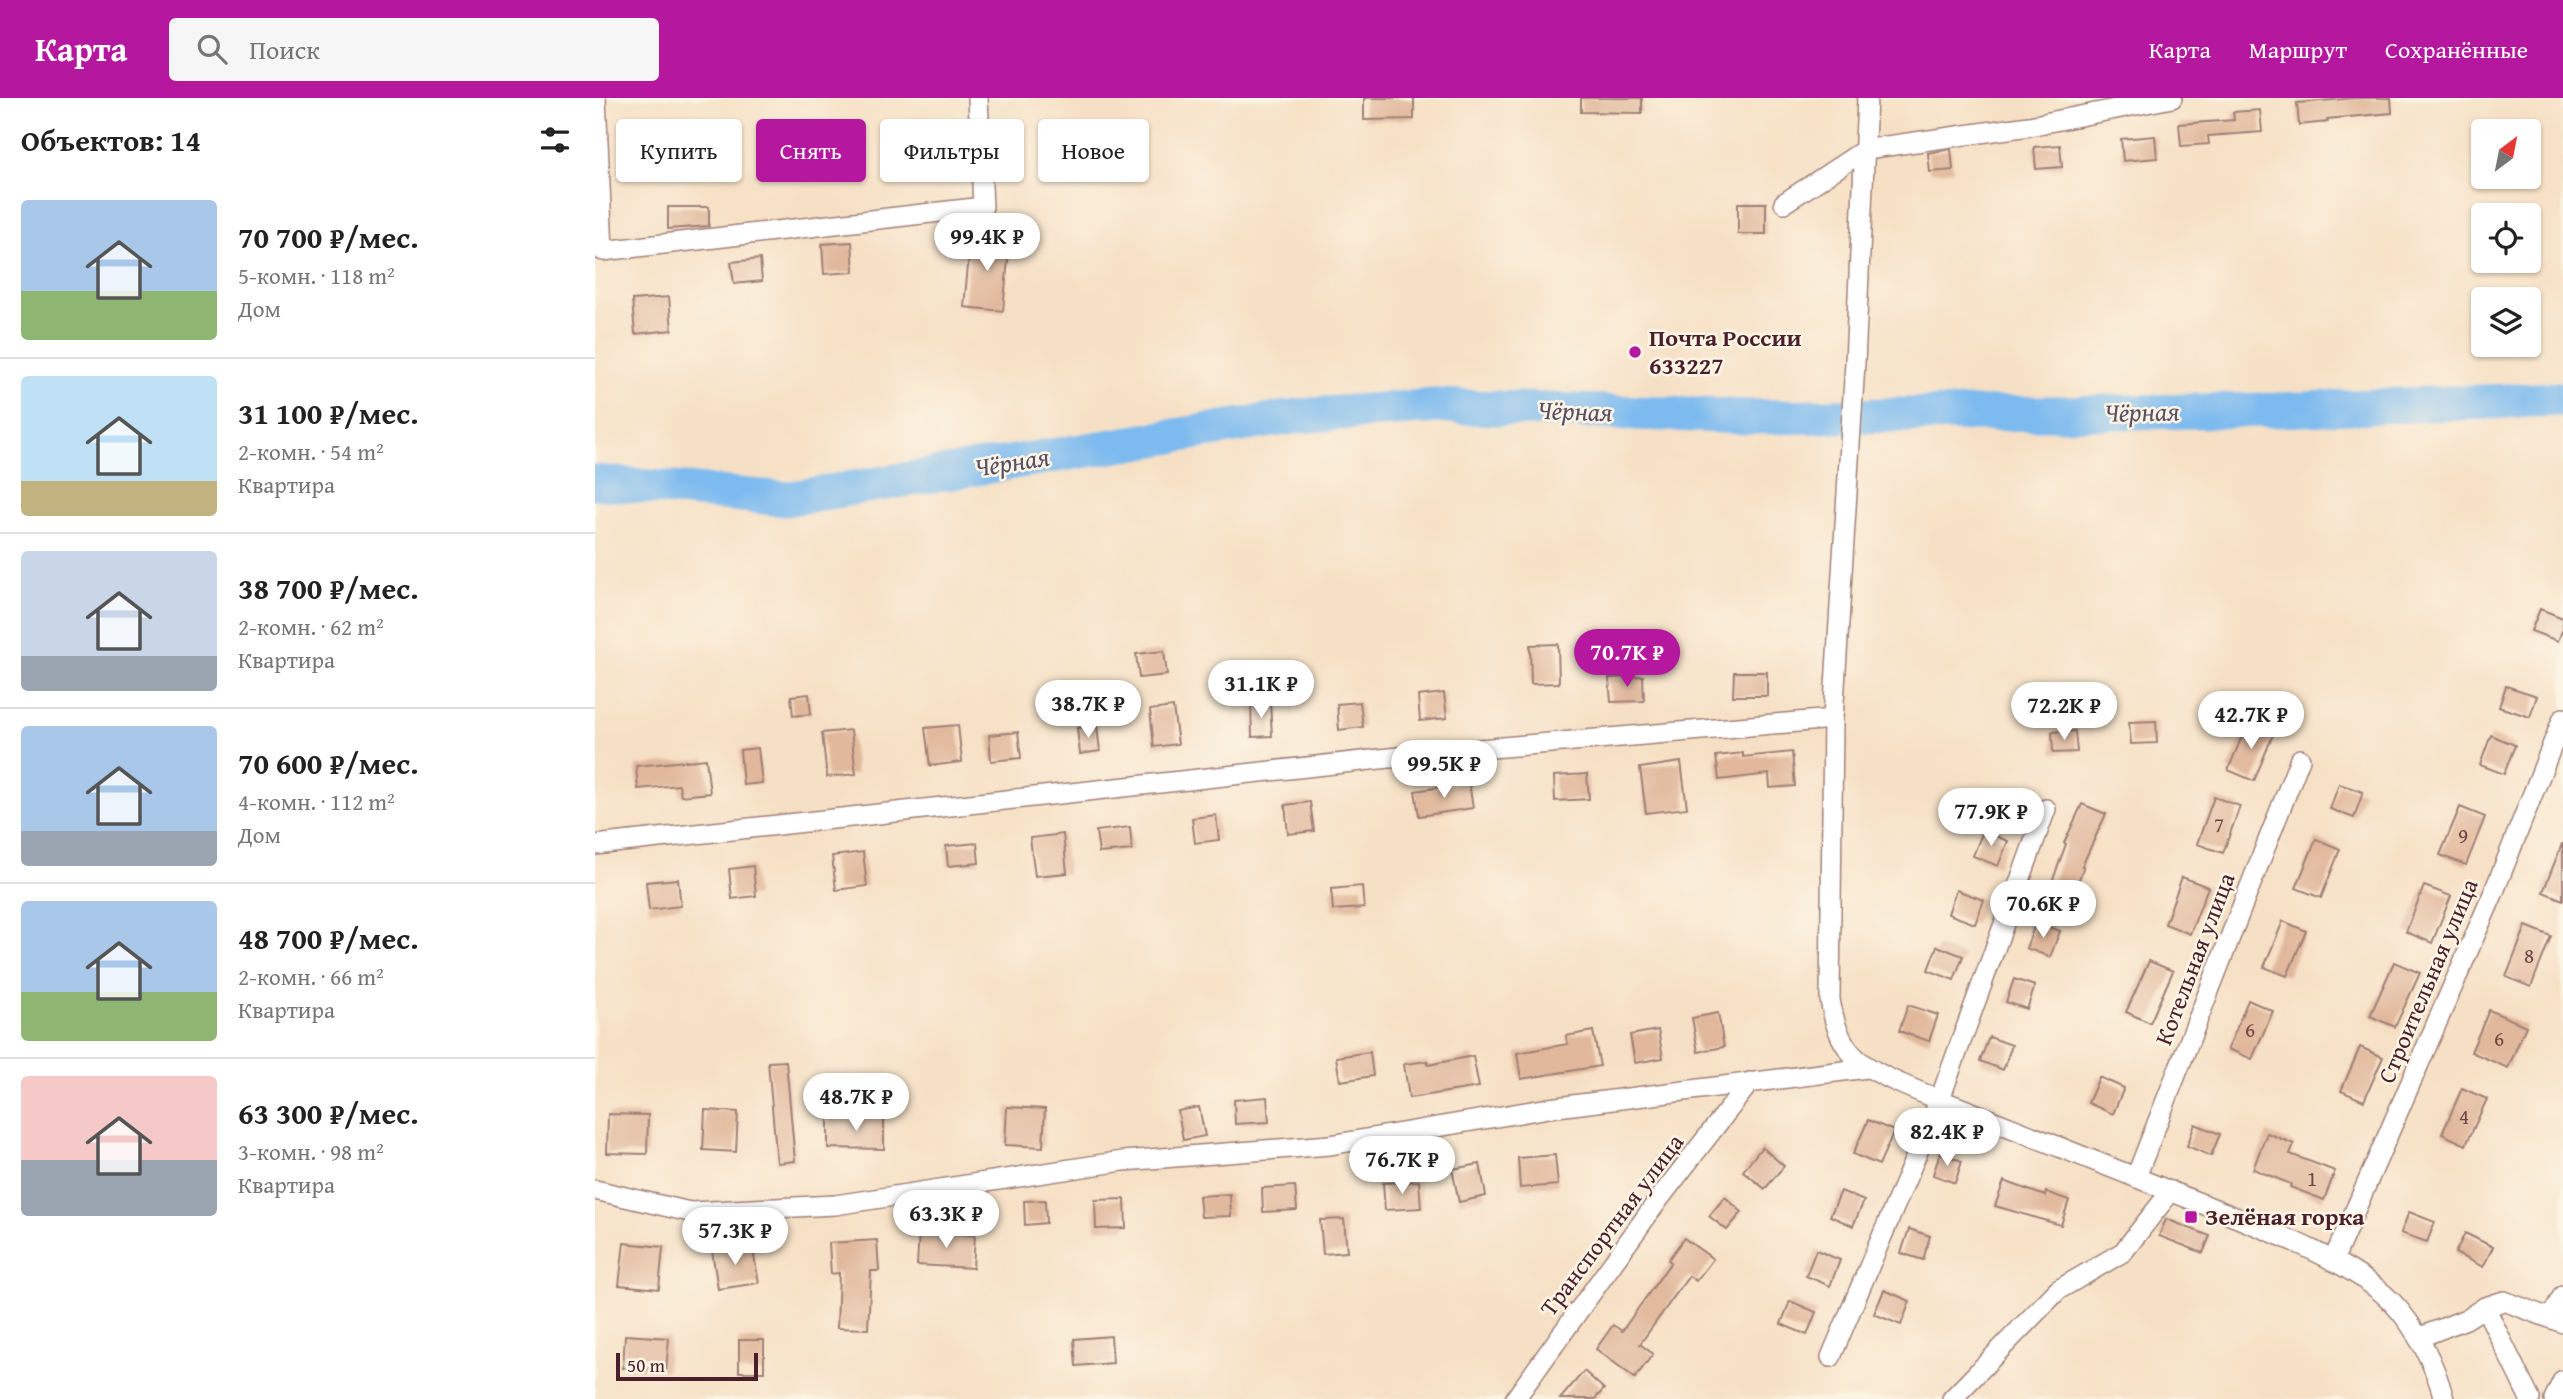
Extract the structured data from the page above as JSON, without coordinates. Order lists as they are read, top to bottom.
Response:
{
  "streets": {
    "street": ["Котельная улица", "Строительная улица", "Транспортная улица"]
  },
  "water": ["Чёрная"],
  "places": {
    "other": ["Почта России 633227"],
    "transit": ["Зелёная горка"]
  },
  "house_numbers": [
    "7",
    "9",
    "8",
    "6",
    "6",
    "4",
    "1"
  ],
  "scale_bar": "50 m",
  "north": "top right",
  "page": {
    "header": "Карта",
    "search": "Поиск",
    "nav": ["Карта", "Маршрут", "Сохранённые"],
    "heading": "Объектов: 14",
    "chip": [
      "Купить",
      "Снять",
      "Фильтры",
      "Новое"
    ],
    "list": [
      {
        "name": "70 700 ₽/мес.",
        "note": "5-комн. · 118 m² · Дом"
      },
      {
        "name": "31 100 ₽/мес.",
        "note": "2-комн. · 54 m² · Квартира"
      },
      {
        "name": "38 700 ₽/мес.",
        "note": "2-комн. · 62 m² · Квартира"
      },
      {
        "name": "70 600 ₽/мес.",
        "note": "4-комн. · 112 m² · Дом"
      },
      {
        "name": "48 700 ₽/мес.",
        "note": "2-комн. · 66 m² · Квартира"
      },
      {
        "name": "63 300 ₽/мес.",
        "note": "3-комн. · 98 m² · Квартира"
      }
    ],
    "price": [
      "99.4K ₽",
      "70.7K ₽",
      "31.1K ₽",
      "38.7K ₽",
      "72.2K ₽",
      "42.7K ₽",
      "99.5K ₽",
      "77.9K ₽",
      "70.6K ₽",
      "48.7K ₽",
      "82.4K ₽",
      "76.7K ₽",
      "63.3K ₽",
      "57.3K ₽"
    ],
    "scale": "50 m"
  }
}
